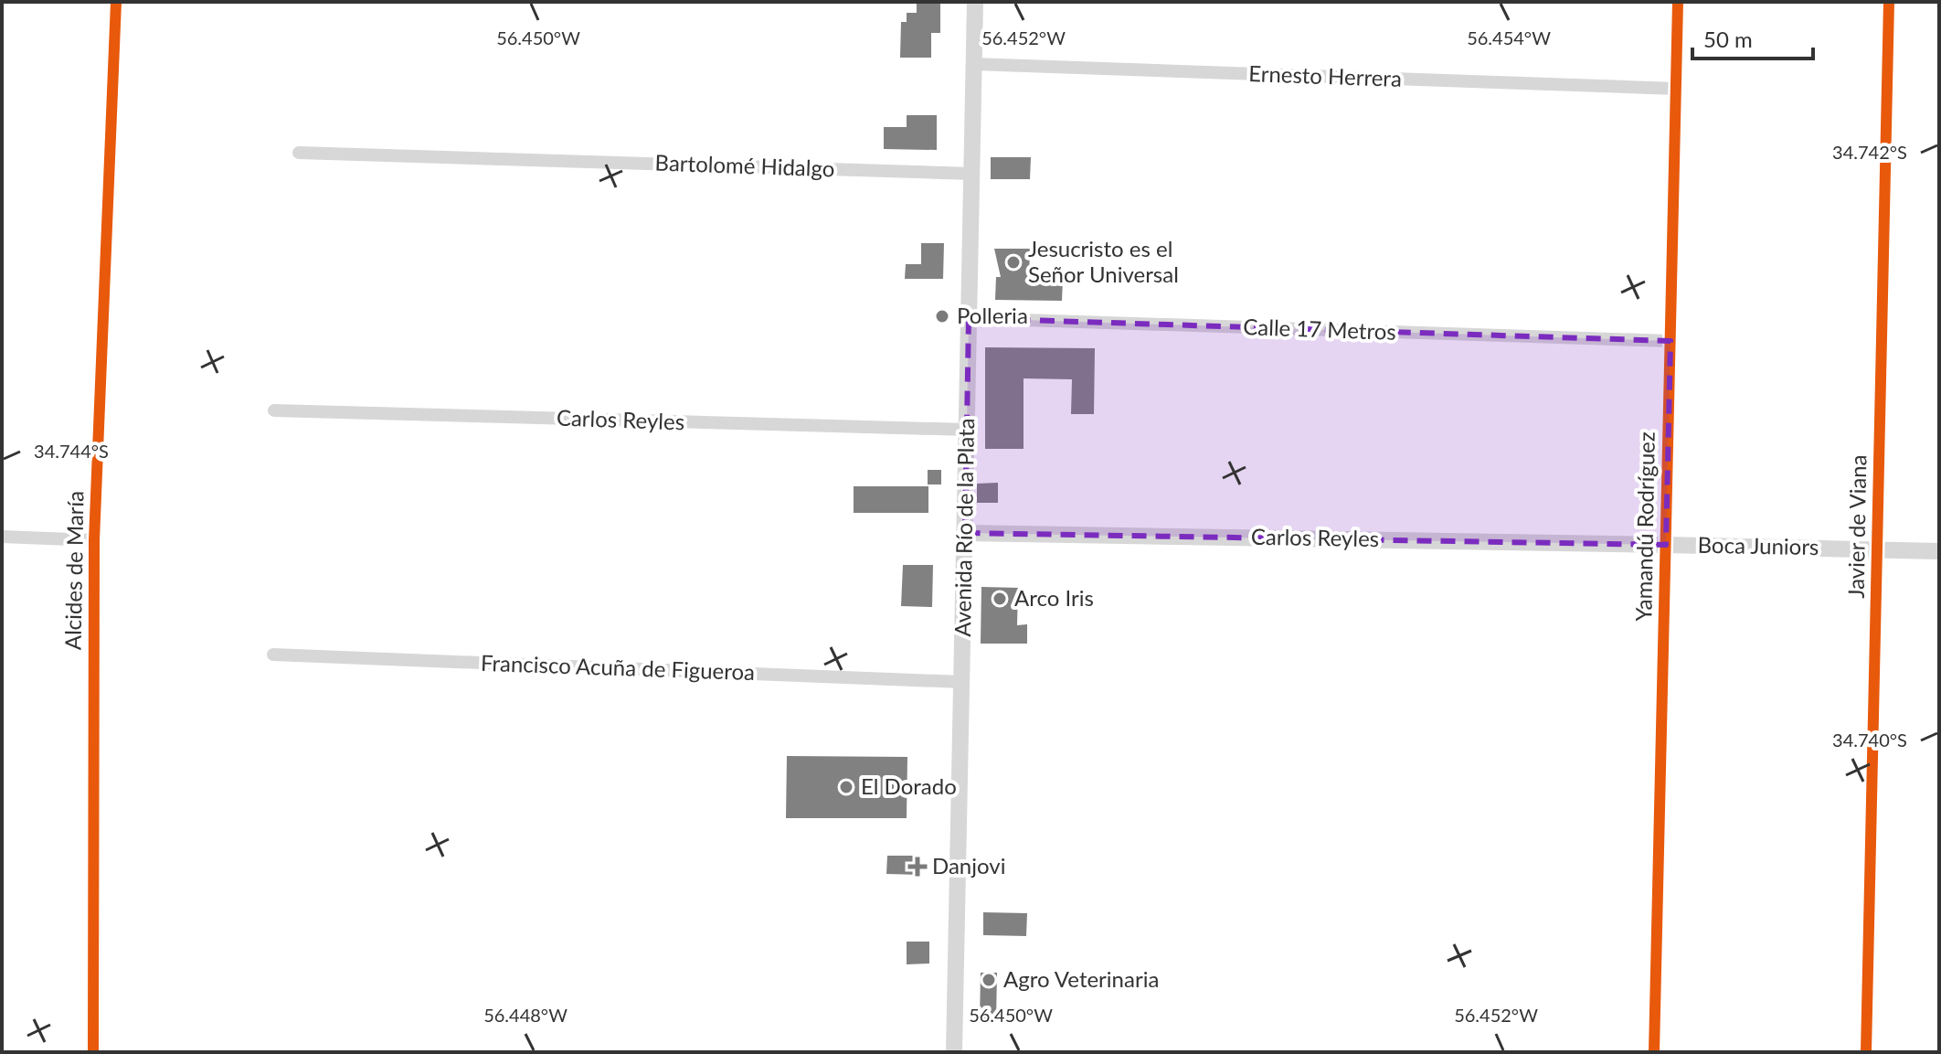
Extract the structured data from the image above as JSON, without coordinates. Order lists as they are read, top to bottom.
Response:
{
  "streets": {
    "street": [
      "Ernesto Herrera",
      "Bartolomé Hidalgo",
      "Calle 17 Metros",
      "Carlos Reyles",
      "Yamandú Rodríguez",
      "Javier de Viana",
      "Avenida Río de la Plata",
      "Boca Juniors",
      "Alcides de María",
      "Francisco Acuña de Figueroa"
    ]
  },
  "crossings": [
    ["Ernesto Herrera", "Yamandú Rodríguez"],
    ["Ernesto Herrera", "Avenida Río de la Plata"],
    ["Bartolomé Hidalgo", "Avenida Río de la Plata"],
    ["Calle 17 Metros", "Yamandú Rodríguez"],
    ["Calle 17 Metros", "Avenida Río de la Plata"],
    ["Carlos Reyles", "Yamandú Rodríguez"],
    ["Carlos Reyles", "Avenida Río de la Plata"],
    ["Carlos Reyles", "Boca Juniors"],
    ["Yamandú Rodríguez", "Boca Juniors"],
    ["Javier de Viana", "Boca Juniors"],
    ["Avenida Río de la Plata", "Francisco Acuña de Figueroa"]
  ],
  "places": {
    "other": [
      "Jesucristo es el Señor Universal",
      "Polleria",
      "Arco Iris",
      "El Dorado",
      "Agro Veterinaria"
    ],
    "health": ["Danjovi"]
  },
  "scale_bar": "50 m",
  "coordinates": [
    "56.450°W",
    "56.452°W",
    "56.454°W",
    "34.742°S",
    "34.744°S",
    "34.740°S",
    "56.448°W"
  ]
}
